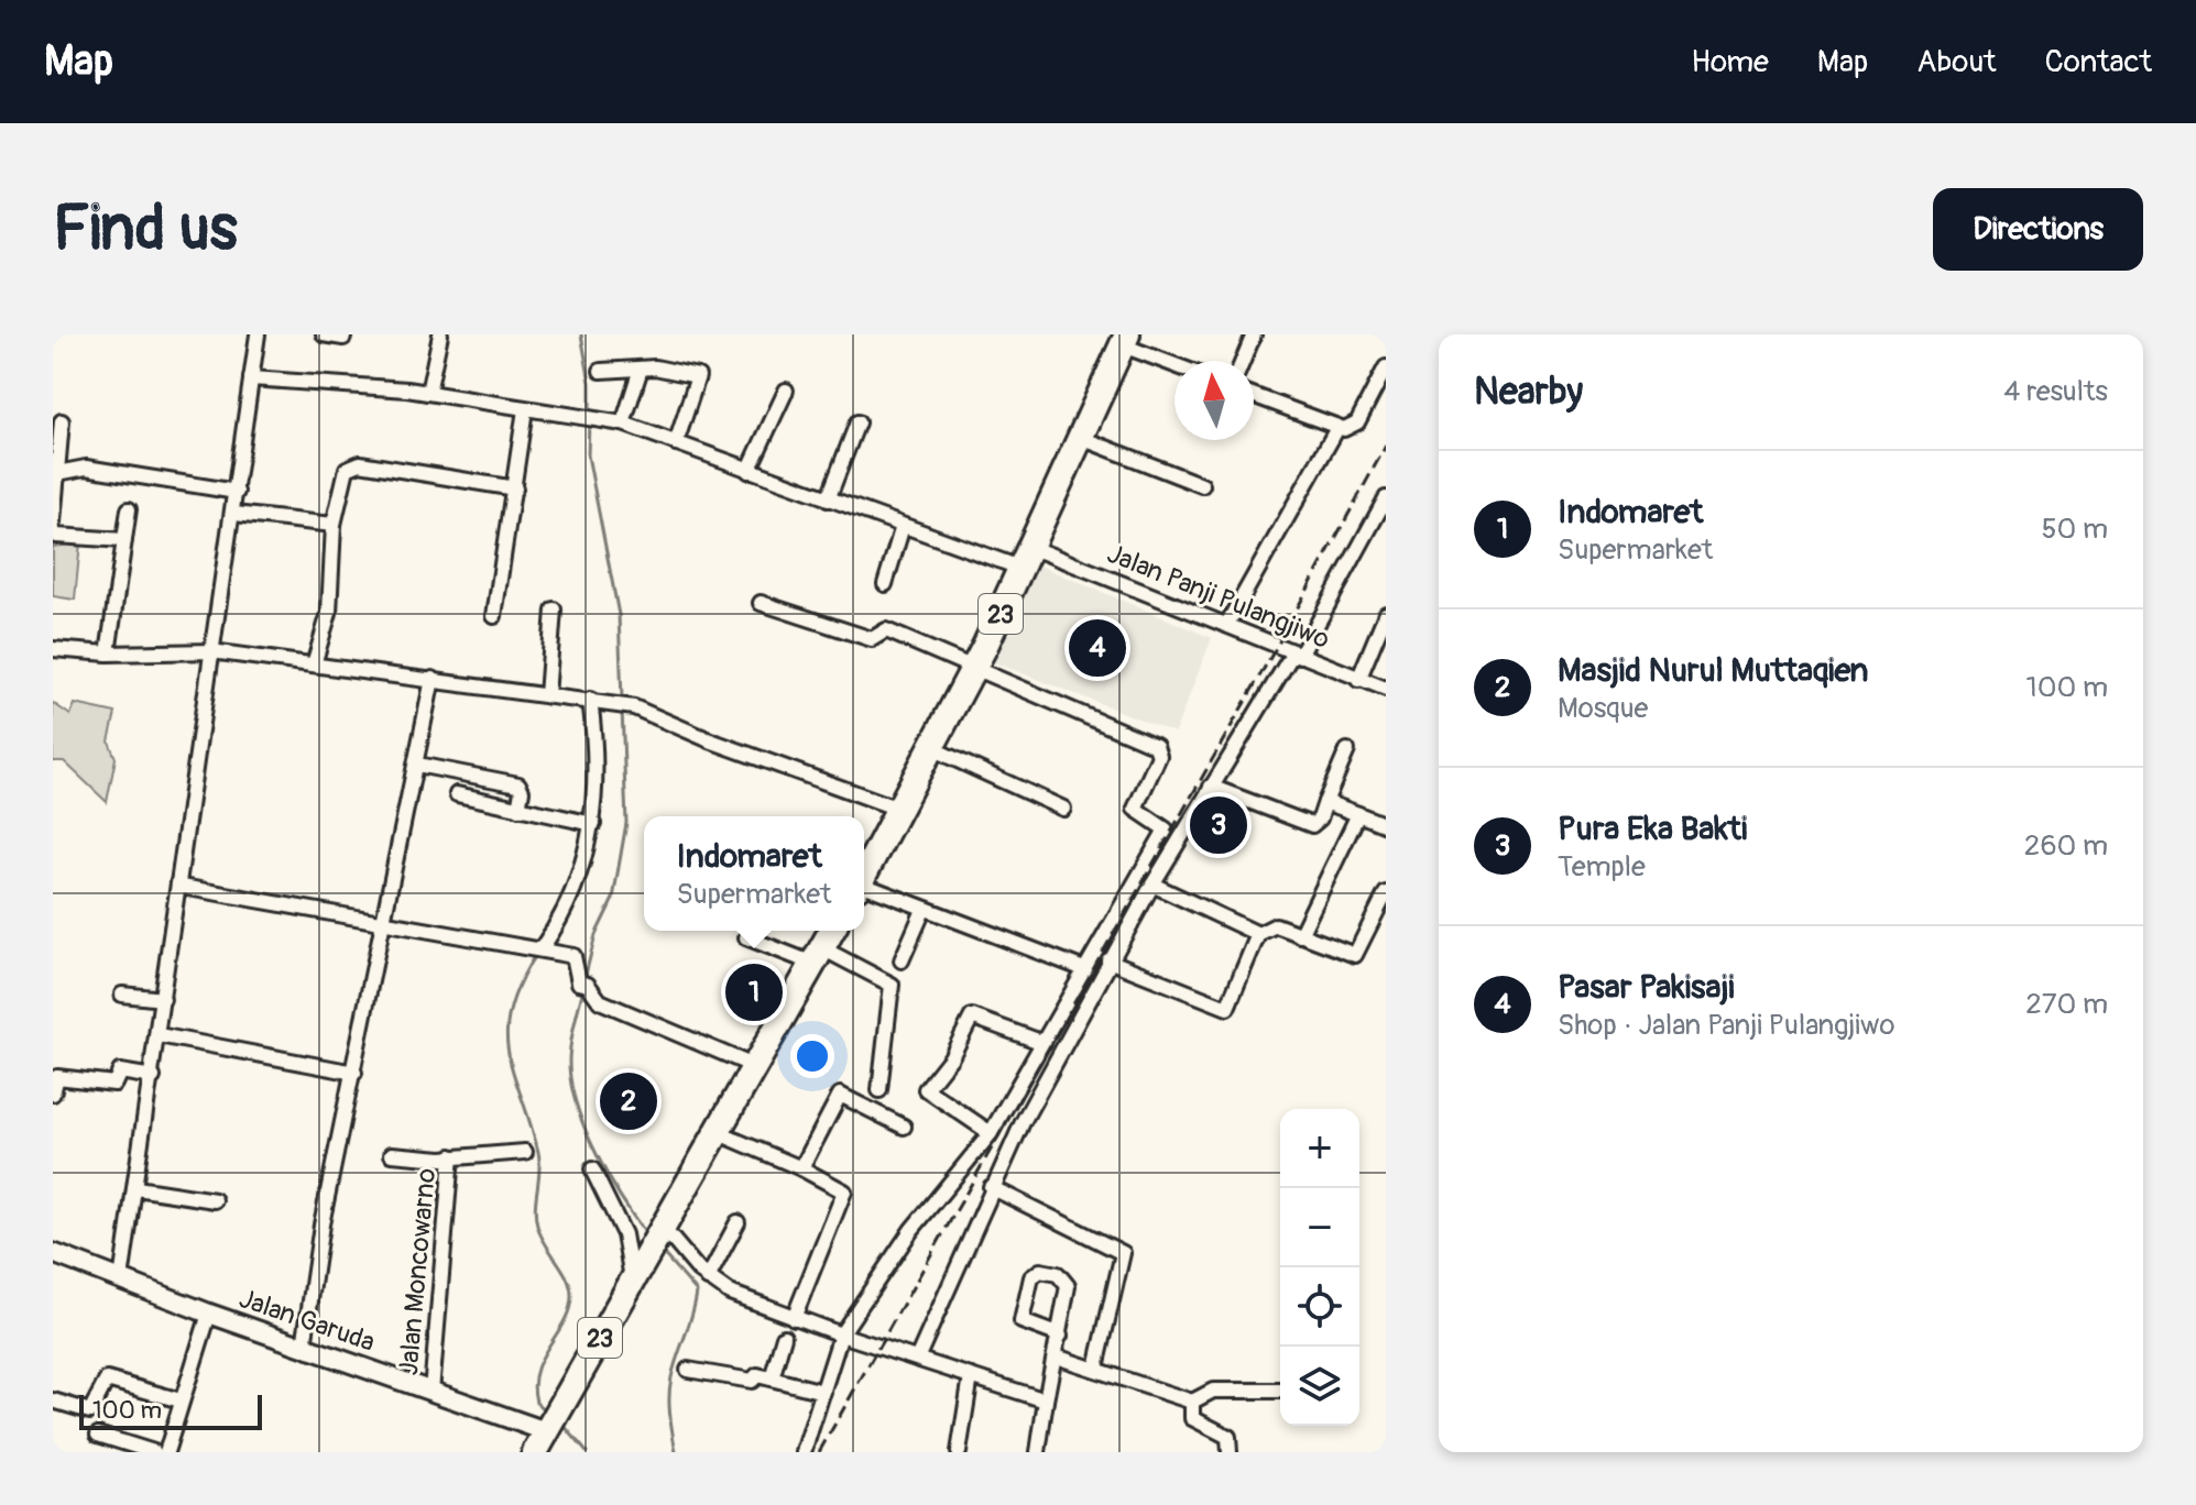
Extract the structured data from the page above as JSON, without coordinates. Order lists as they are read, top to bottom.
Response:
{
  "streets": {
    "highway": ["23"],
    "street": ["Jalan Panji Pulangjiwo", "Jalan Moncowarno", "Jalan Garuda"]
  },
  "crossings": [
    ["Jalan Panji Pulangjiwo", "23"],
    ["23", "Jalan Garuda"],
    ["Jalan Moncowarno", "Jalan Garuda"]
  ],
  "scale_bar": "100 m",
  "north": "top",
  "page": {
    "header": "Map",
    "nav": [
      "Home",
      "Map",
      "About",
      "Contact"
    ],
    "buttons": "Directions",
    "title": "Find us",
    "heading": ["Nearby", "4 results"],
    "list": [
      {
        "mark": "1",
        "name": "Indomaret",
        "note": "Supermarket",
        "value": "50 m"
      },
      {
        "mark": "2",
        "name": "Masjid Nurul Muttaqien",
        "note": "Mosque",
        "value": "100 m"
      },
      {
        "mark": "3",
        "name": "Pura Eka Bakti",
        "note": "Temple",
        "value": "260 m"
      },
      {
        "mark": "4",
        "name": "Pasar Pakisaji",
        "note": "Shop · Jalan Panji Pulangjiwo",
        "value": "270 m"
      }
    ],
    "pins": [
      "4",
      "3",
      "1",
      "2"
    ],
    "popup": ["Indomaret", "Supermarket"],
    "map_buttons": ["+", "−"],
    "scale": "100 m"
  }
}
